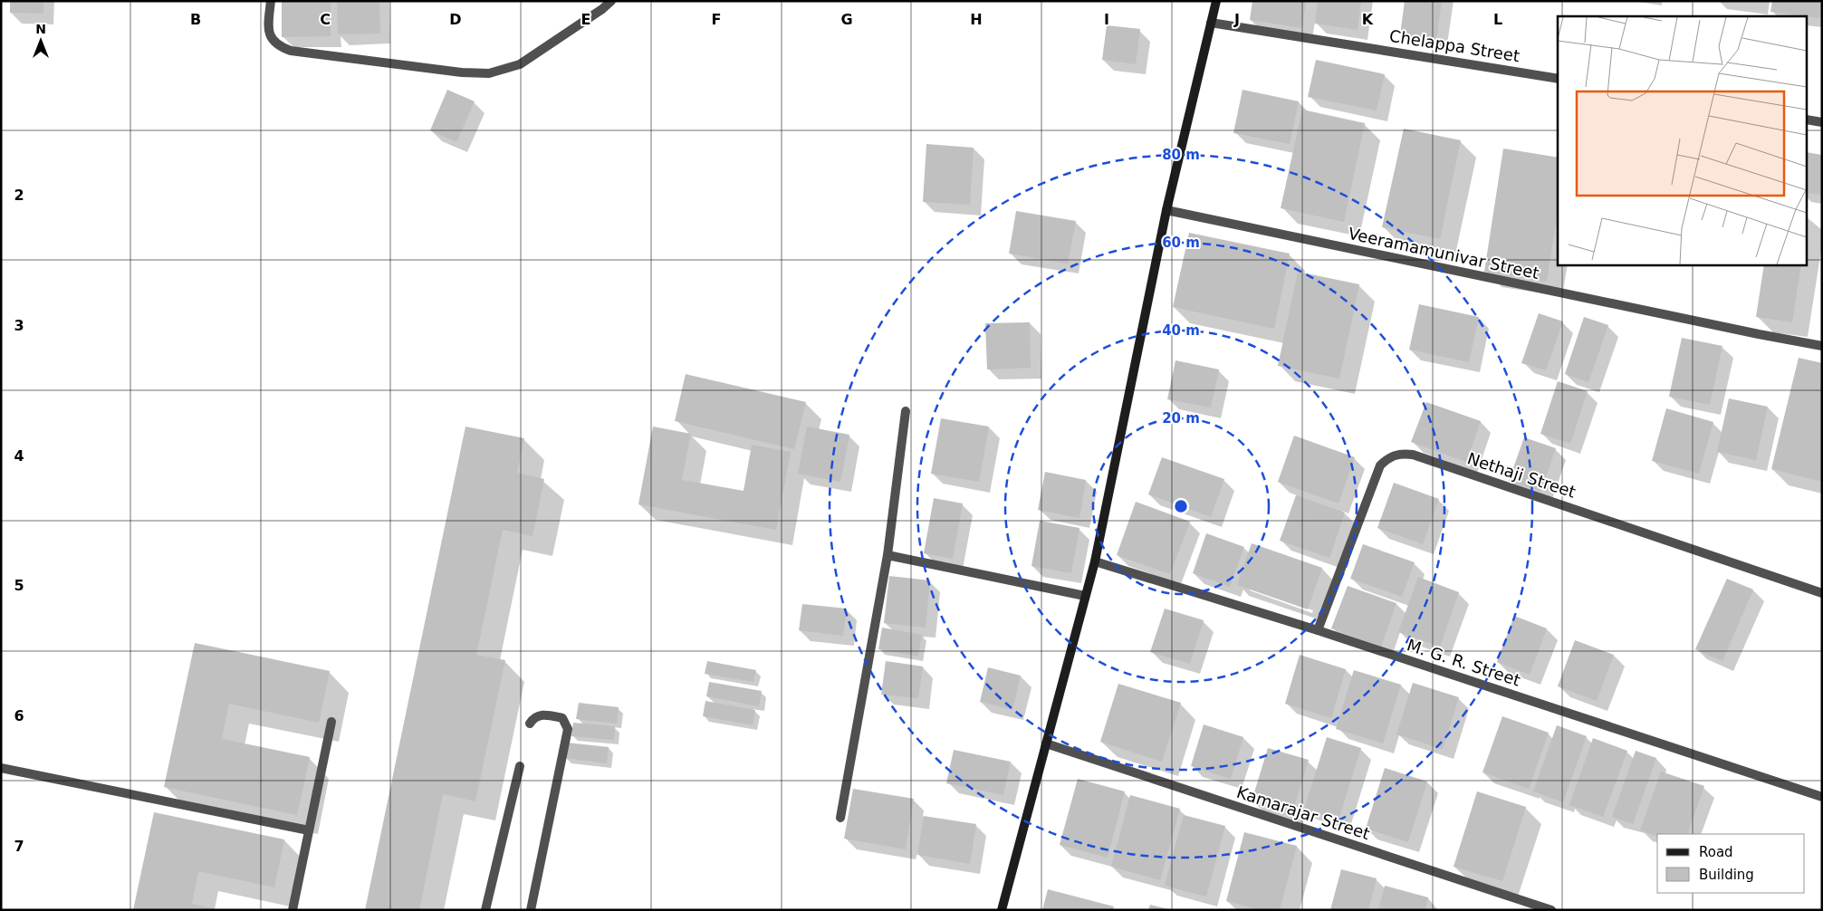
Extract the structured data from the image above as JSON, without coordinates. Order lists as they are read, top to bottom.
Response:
{
  "streets": {
    "street": [
      "Chelappa Street",
      "Veeramamunivar Street",
      "Nethaji Street",
      "M. G. R. Street",
      "Kamarajar Street"
    ]
  },
  "crossings": [
    ["Nethaji Street", "M. G. R. Street"]
  ],
  "legend": ["Road", "Building"],
  "north": "top",
  "grid": {
    "columns": [
      "B",
      "C",
      "D",
      "E",
      "F",
      "G",
      "H",
      "I",
      "J",
      "K",
      "L"
    ],
    "rows": [
      "2",
      "3",
      "4",
      "5",
      "6",
      "7"
    ]
  },
  "rings": [
    "80 m",
    "60 m",
    "40 m",
    "20 m"
  ]
}
